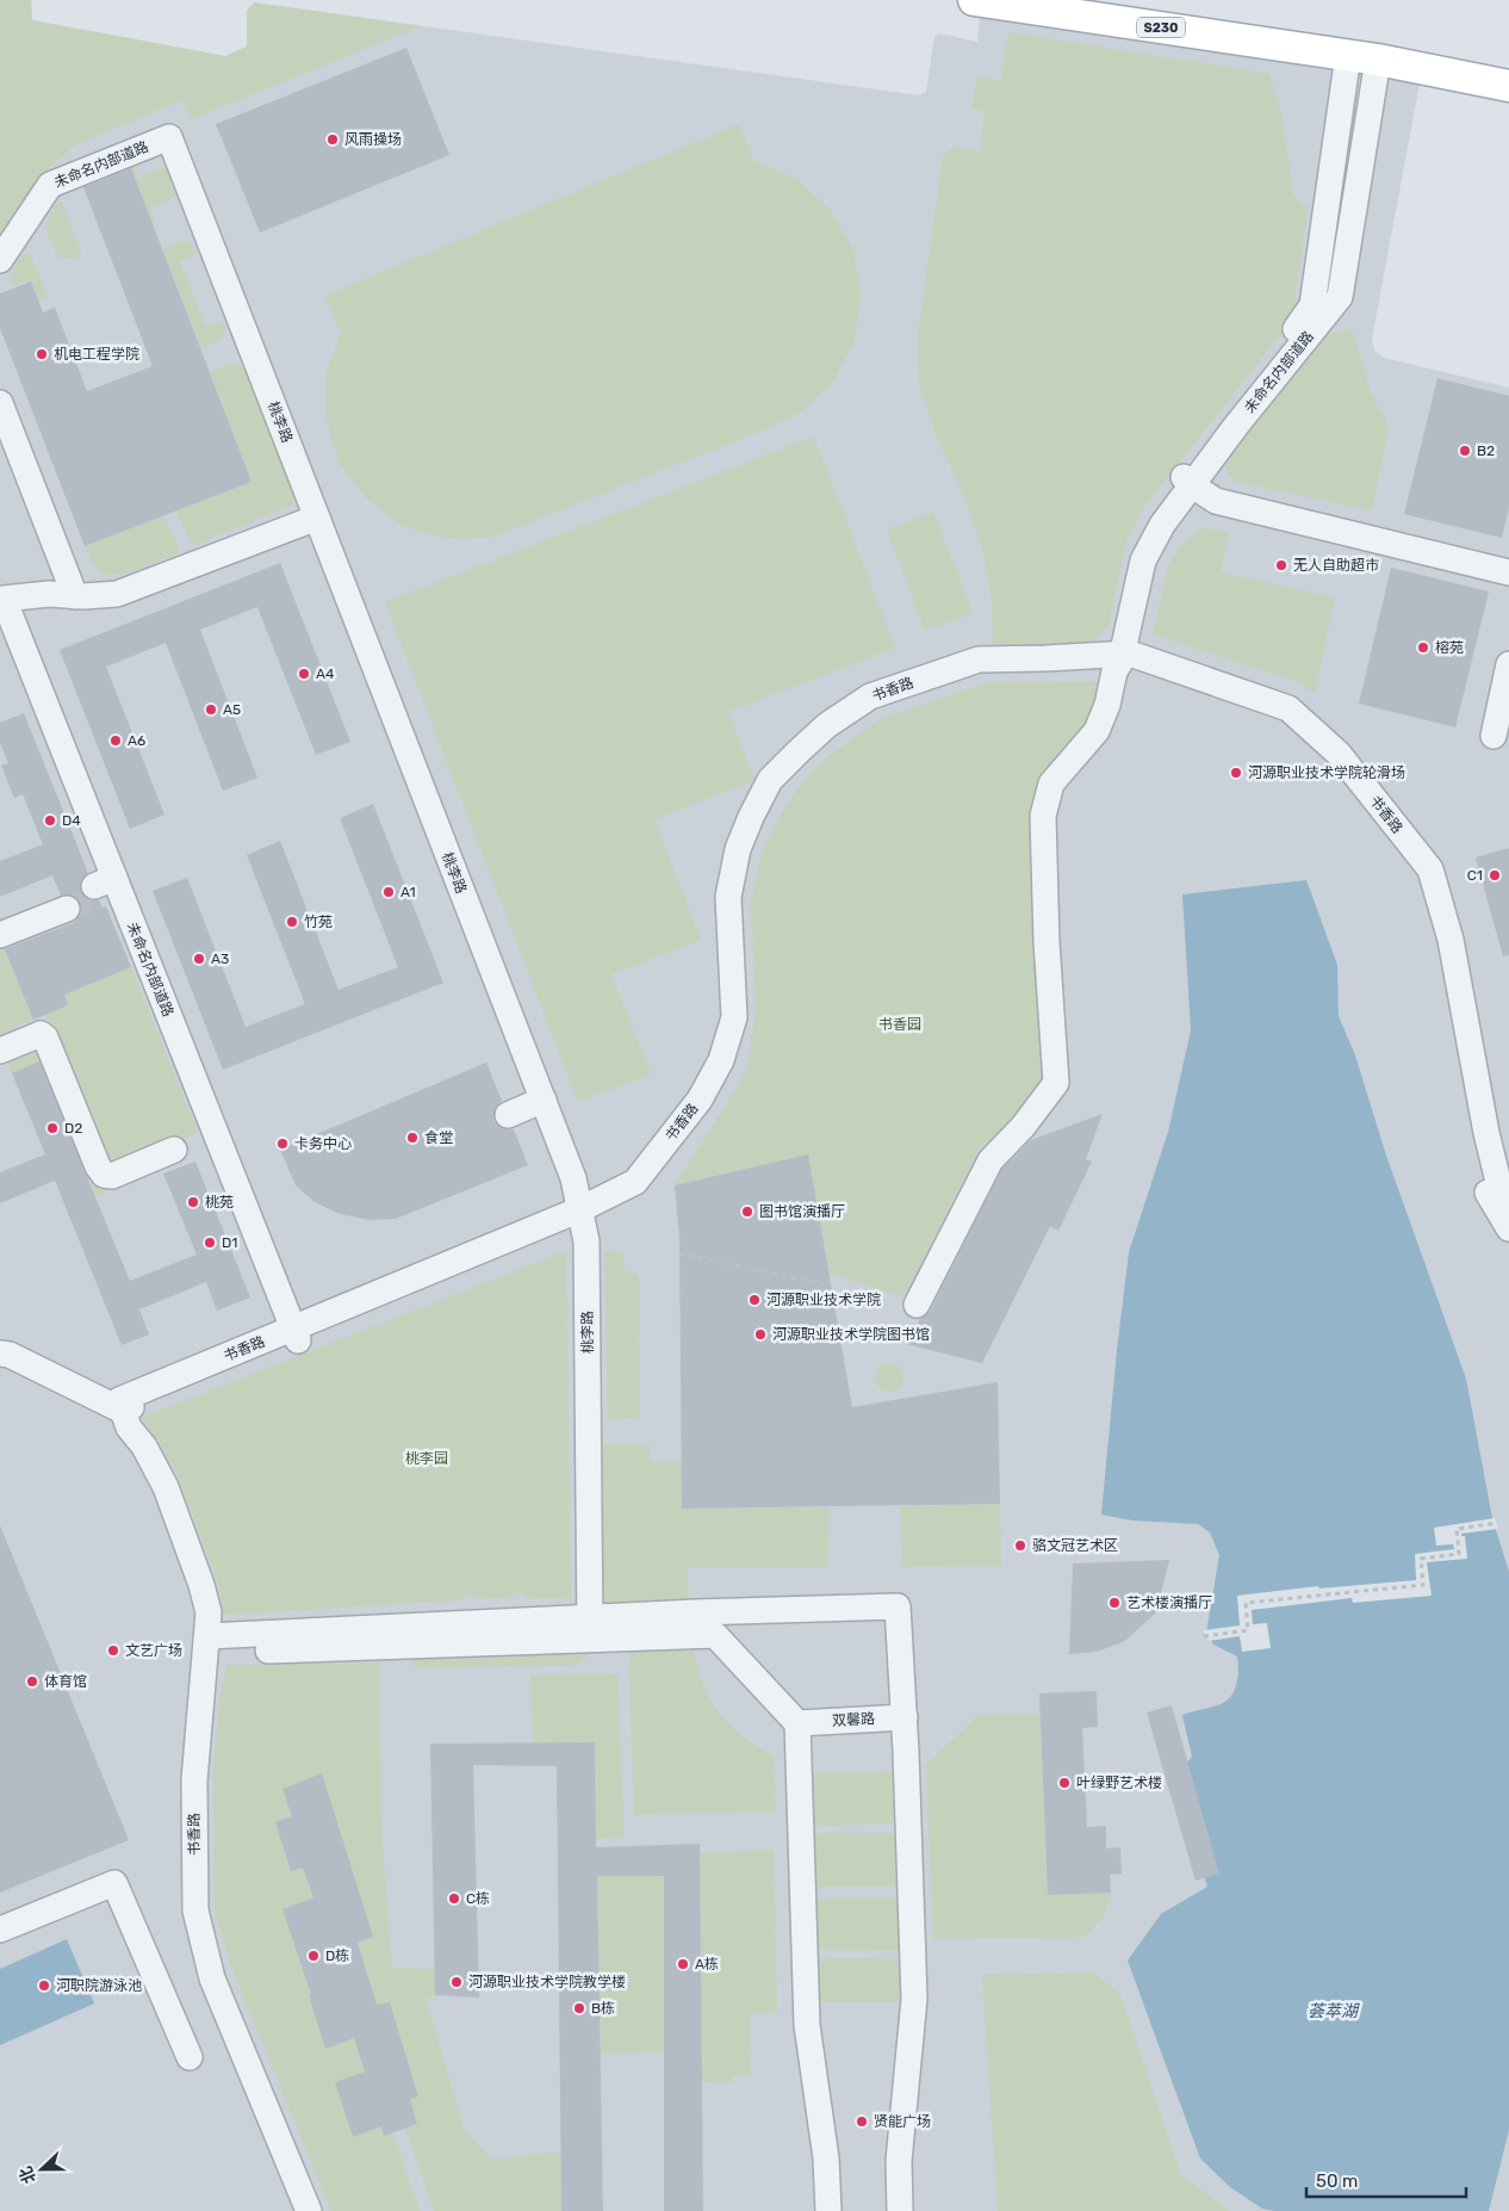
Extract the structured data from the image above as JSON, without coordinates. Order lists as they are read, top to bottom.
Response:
{
  "streets": {
    "main road": ["S230"],
    "street": [
      "未命名内部道路",
      "桃李路",
      "书香路",
      "双馨路"
    ]
  },
  "crossings": [
    ["S230", "未命名内部道路"],
    ["未命名内部道路", "桃李路"],
    ["未命名内部道路", "书香路"],
    ["桃李路", "书香路"]
  ],
  "water": ["荟萃湖"],
  "parks": ["书香园", "桃李园"],
  "places": [
    "风雨操场",
    "机电工程学院",
    "B2",
    "无人自助超市",
    "榕苑",
    "A4",
    "A5",
    "A6",
    "河源职业技术学院轮滑场",
    "D4",
    "C1",
    "A1",
    "竹苑",
    "A3",
    "D2",
    "食堂",
    "卡务中心",
    "桃苑",
    "图书馆演播厅",
    "D1",
    "河源职业技术学院",
    "河源职业技术学院图书馆",
    "骆文冠艺术区",
    "艺术楼演播厅",
    "文艺广场",
    "体育馆",
    "叶绿野艺术楼",
    "C栋",
    "D栋",
    "A栋",
    "河源职业技术学院教学楼",
    "河职院游泳池",
    "B栋",
    "贤能广场"
  ],
  "scale_bar": "50 m",
  "north": "left"
}
